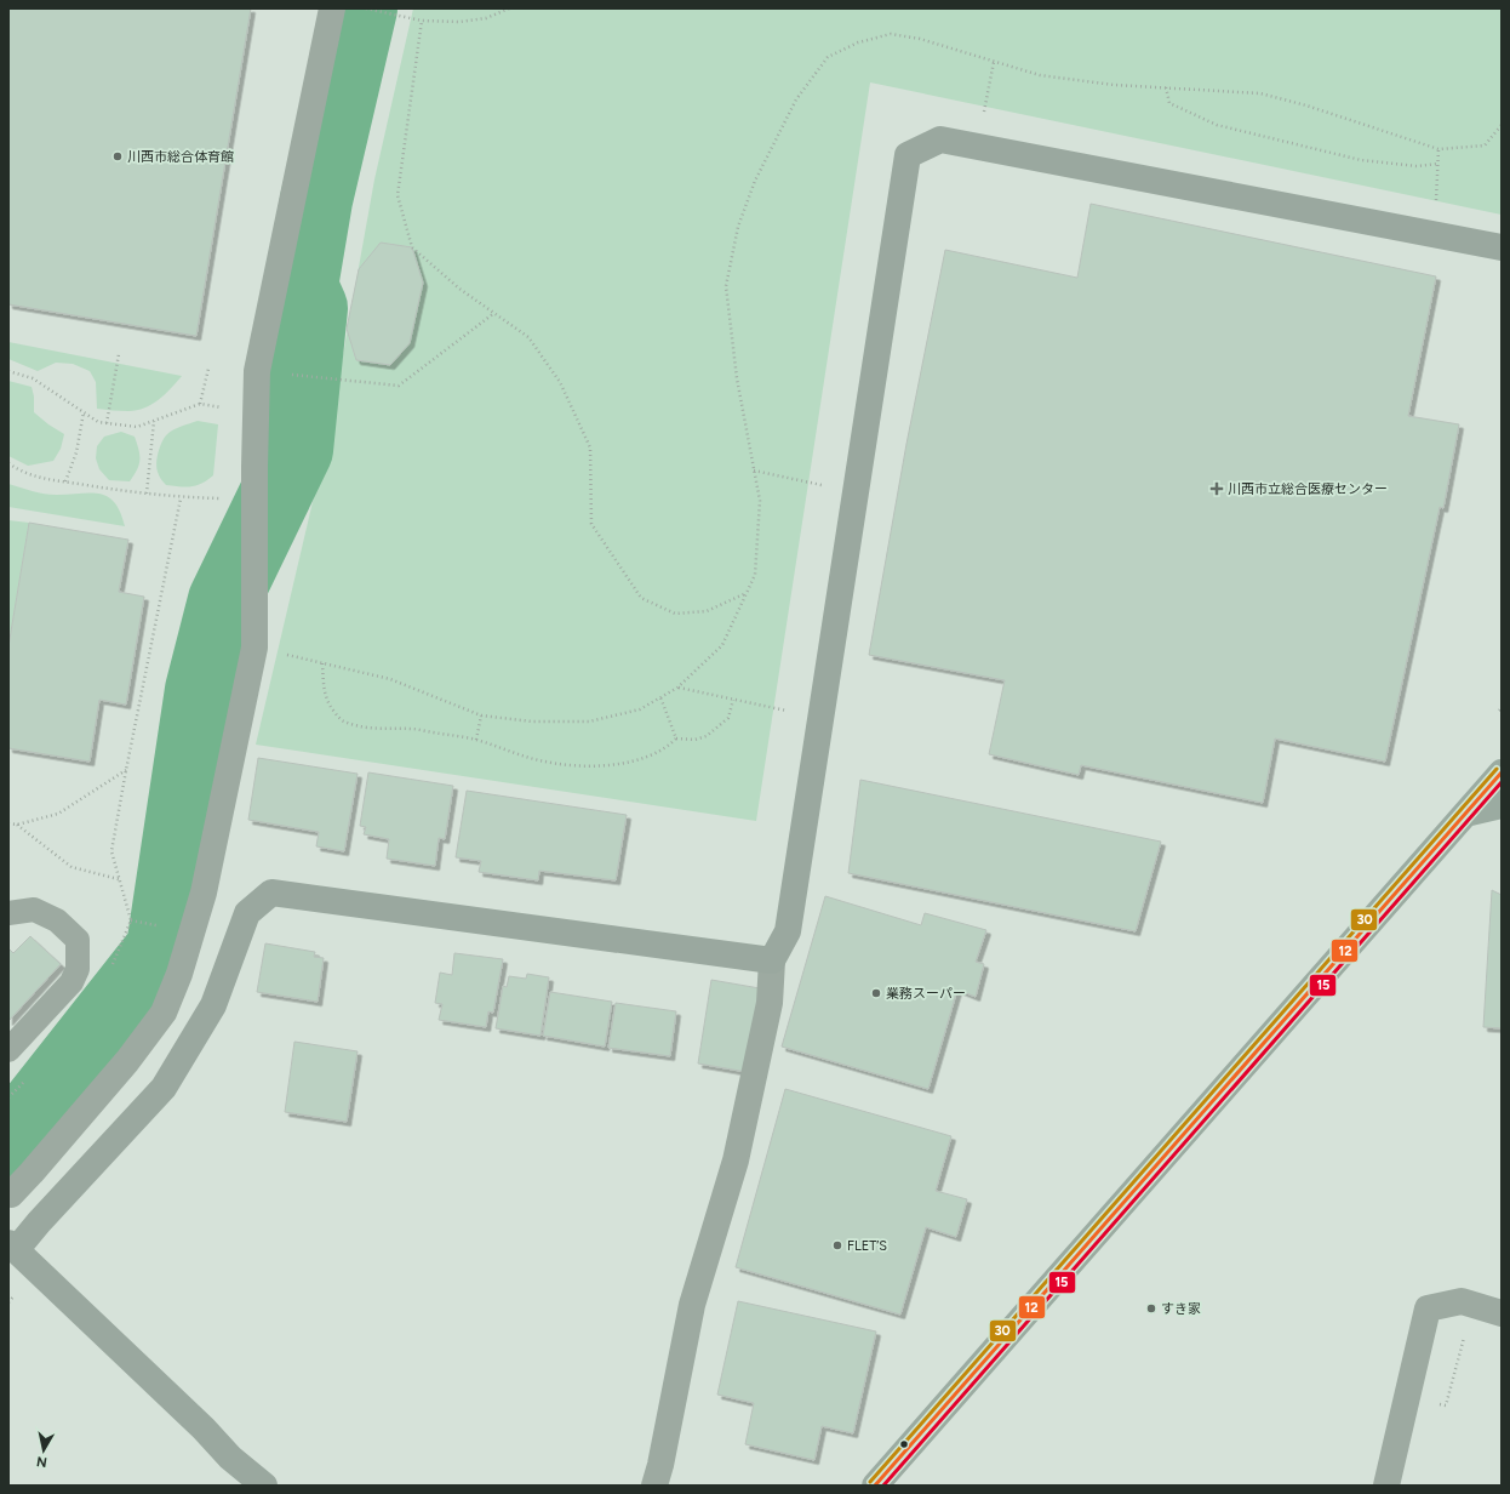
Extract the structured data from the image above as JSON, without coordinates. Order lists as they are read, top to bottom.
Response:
{
  "places": {
    "other": [
      "川西市総合体育館",
      "業務スーパー",
      "FLET’S",
      "すき家"
    ],
    "health": ["川西市立総合医療センター"]
  },
  "lines": ["transit line 30", "transit line 12", "transit line 15"],
  "north": "bottom"
}
